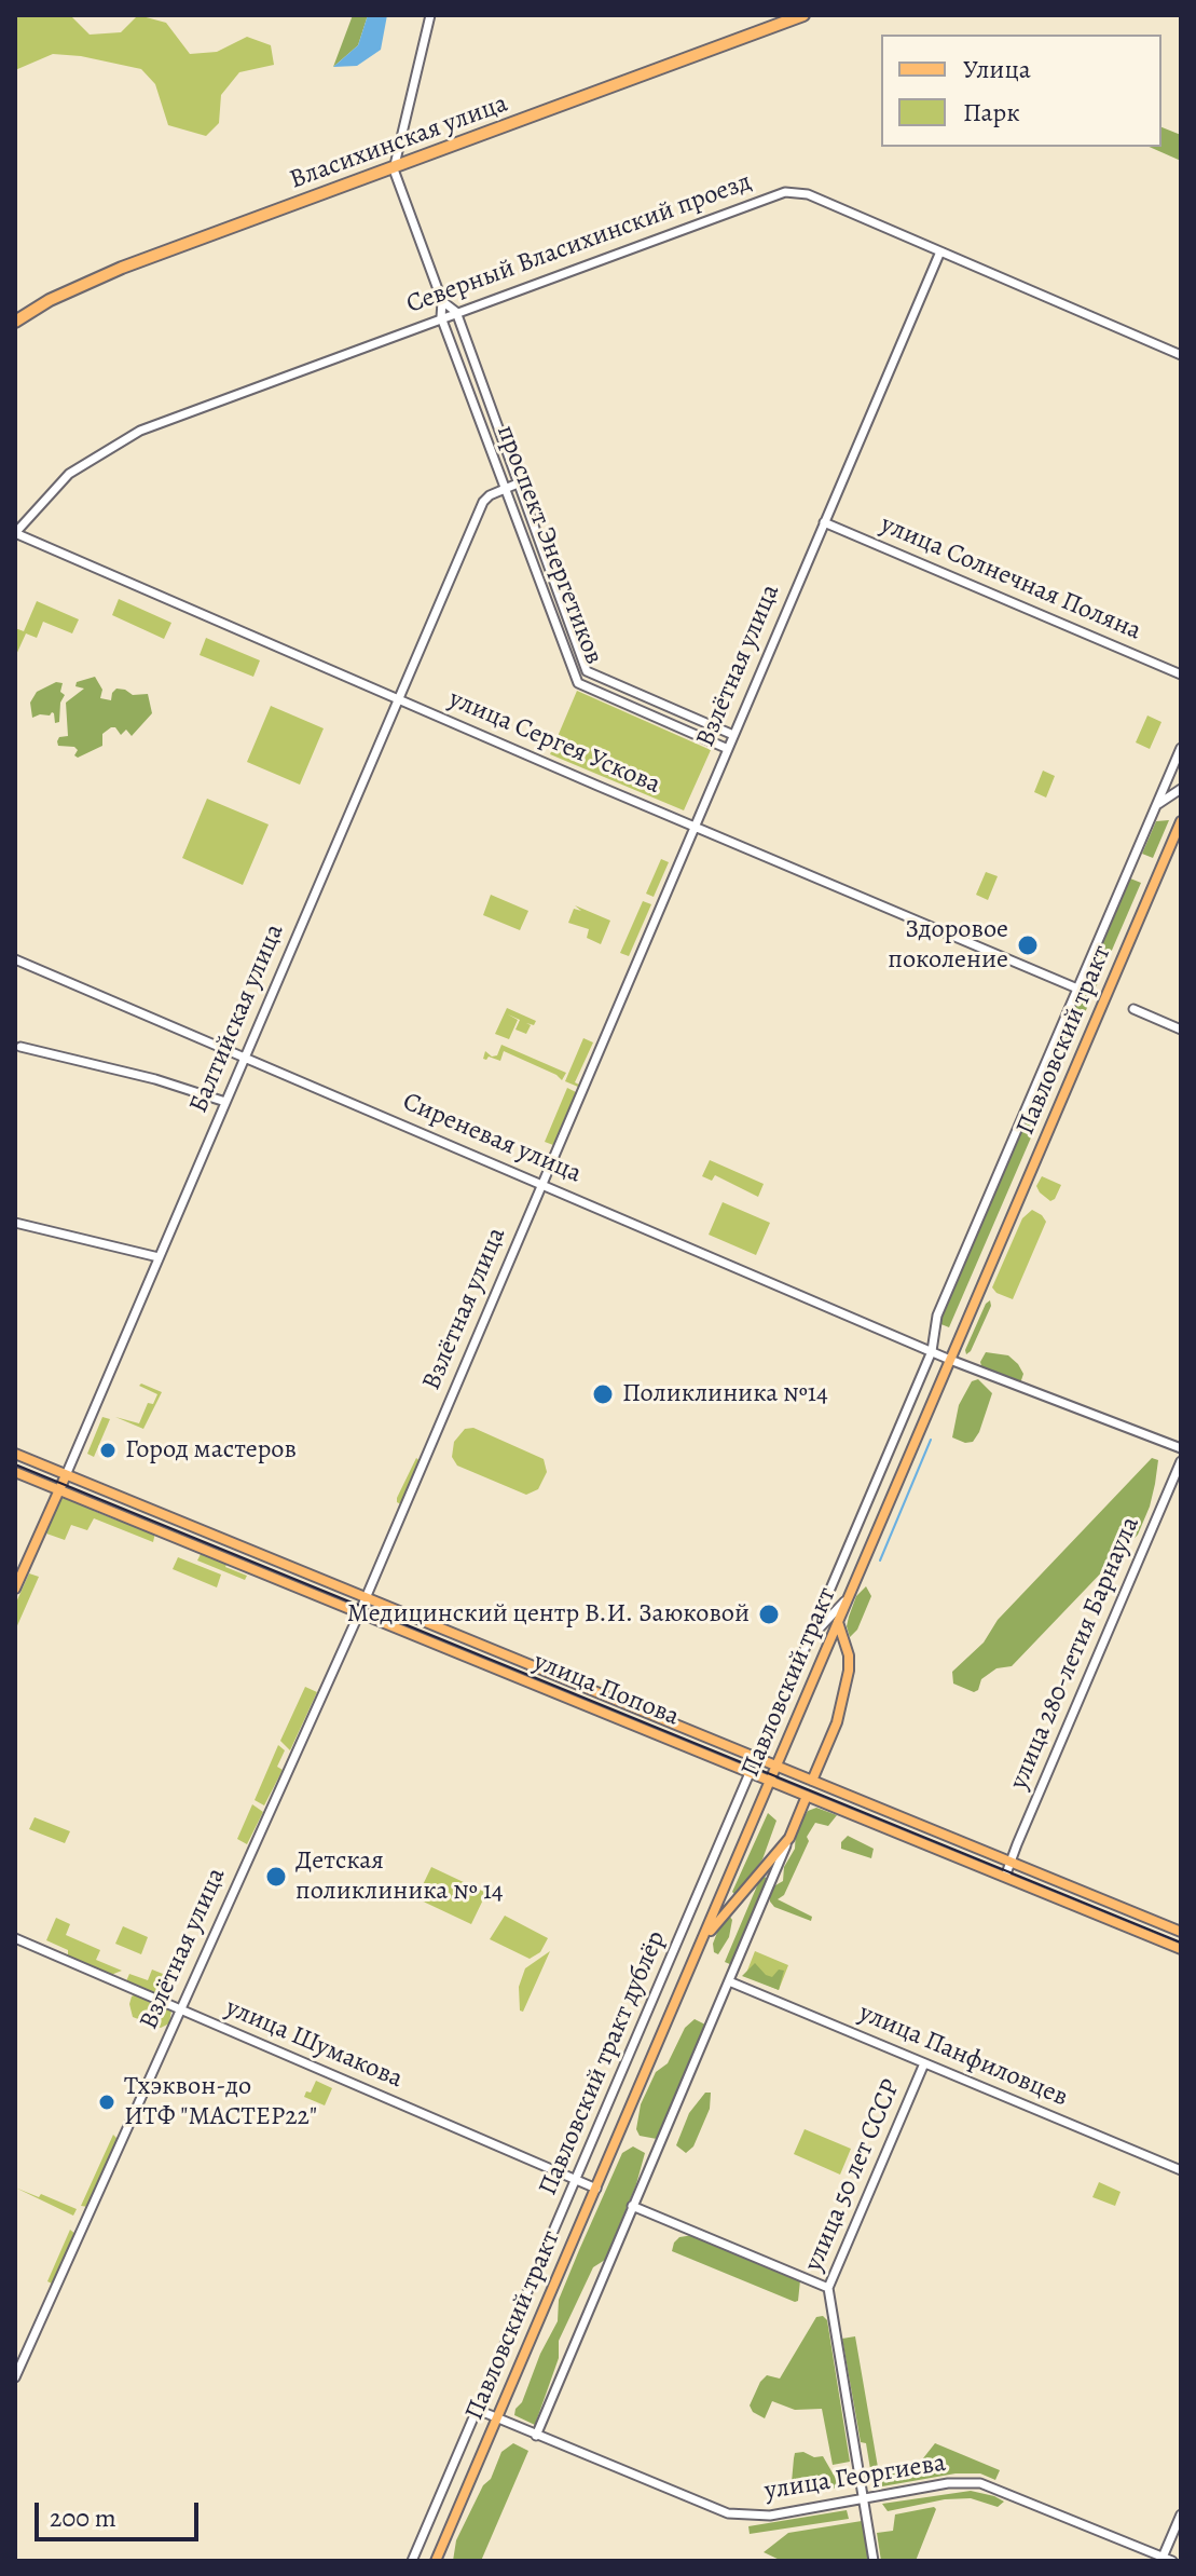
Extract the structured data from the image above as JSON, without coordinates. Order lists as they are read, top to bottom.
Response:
{
  "streets": {
    "highway": ["Власихинская улица"],
    "main road": ["Балтийская улица", "Павловский тракт", "улица Попова"],
    "street": [
      "Северный Власихинский проезд",
      "проспект Энергетиков",
      "улица Солнечная Поляна",
      "Взлётная улица",
      "улица Сергея Ускова",
      "Сиреневая улица",
      "улица 280-летия Барнаула",
      "улица Шумакова",
      "улица Панфиловцев",
      "Павловский тракт дублёр",
      "улица 50 лет СССР",
      "улица Георгиева"
    ]
  },
  "crossings": [
    ["Северный Власихинский проезд", "проспект Энергетиков"],
    ["Северный Власихинский проезд", "Взлётная улица"],
    ["Северный Власихинский проезд", "улица Сергея Ускова"],
    ["проспект Энергетиков", "Взлётная улица"],
    ["проспект Энергетиков", "Балтийская улица"],
    ["улица Солнечная Поляна", "Взлётная улица"],
    ["Взлётная улица", "улица Сергея Ускова"],
    ["Взлётная улица", "Сиреневая улица"],
    ["Взлётная улица", "улица Попова"],
    ["Взлётная улица", "улица Шумакова"],
    ["улица Сергея Ускова", "Балтийская улица"],
    ["Балтийская улица", "Сиреневая улица"],
    ["Балтийская улица", "улица Попова"],
    ["Павловский тракт", "Сиреневая улица"],
    ["Павловский тракт", "улица Попова"],
    ["Павловский тракт", "улица Шумакова"],
    ["Павловский тракт", "улица Георгиева"],
    ["улица 280-летия Барнаула", "улица Попова"],
    ["улица Попова", "Павловский тракт дублёр"],
    ["улица Шумакова", "Павловский тракт дублёр"],
    ["улица Панфиловцев", "улица 50 лет СССР"],
    ["Павловский тракт дублёр", "улица Георгиева"],
    ["улица 50 лет СССР", "улица Георгиева"]
  ],
  "places": [
    "Здоровое поколение",
    "Поликлиника №14",
    "Город мастеров",
    "Медицинский центр В.И. Заюковой",
    "Детская поликлиника № 14",
    "Тхэквон-до ИТФ \"МАСТЕР22\""
  ],
  "legend": ["Улица", "Парк"],
  "scale_bar": "200 m"
}
